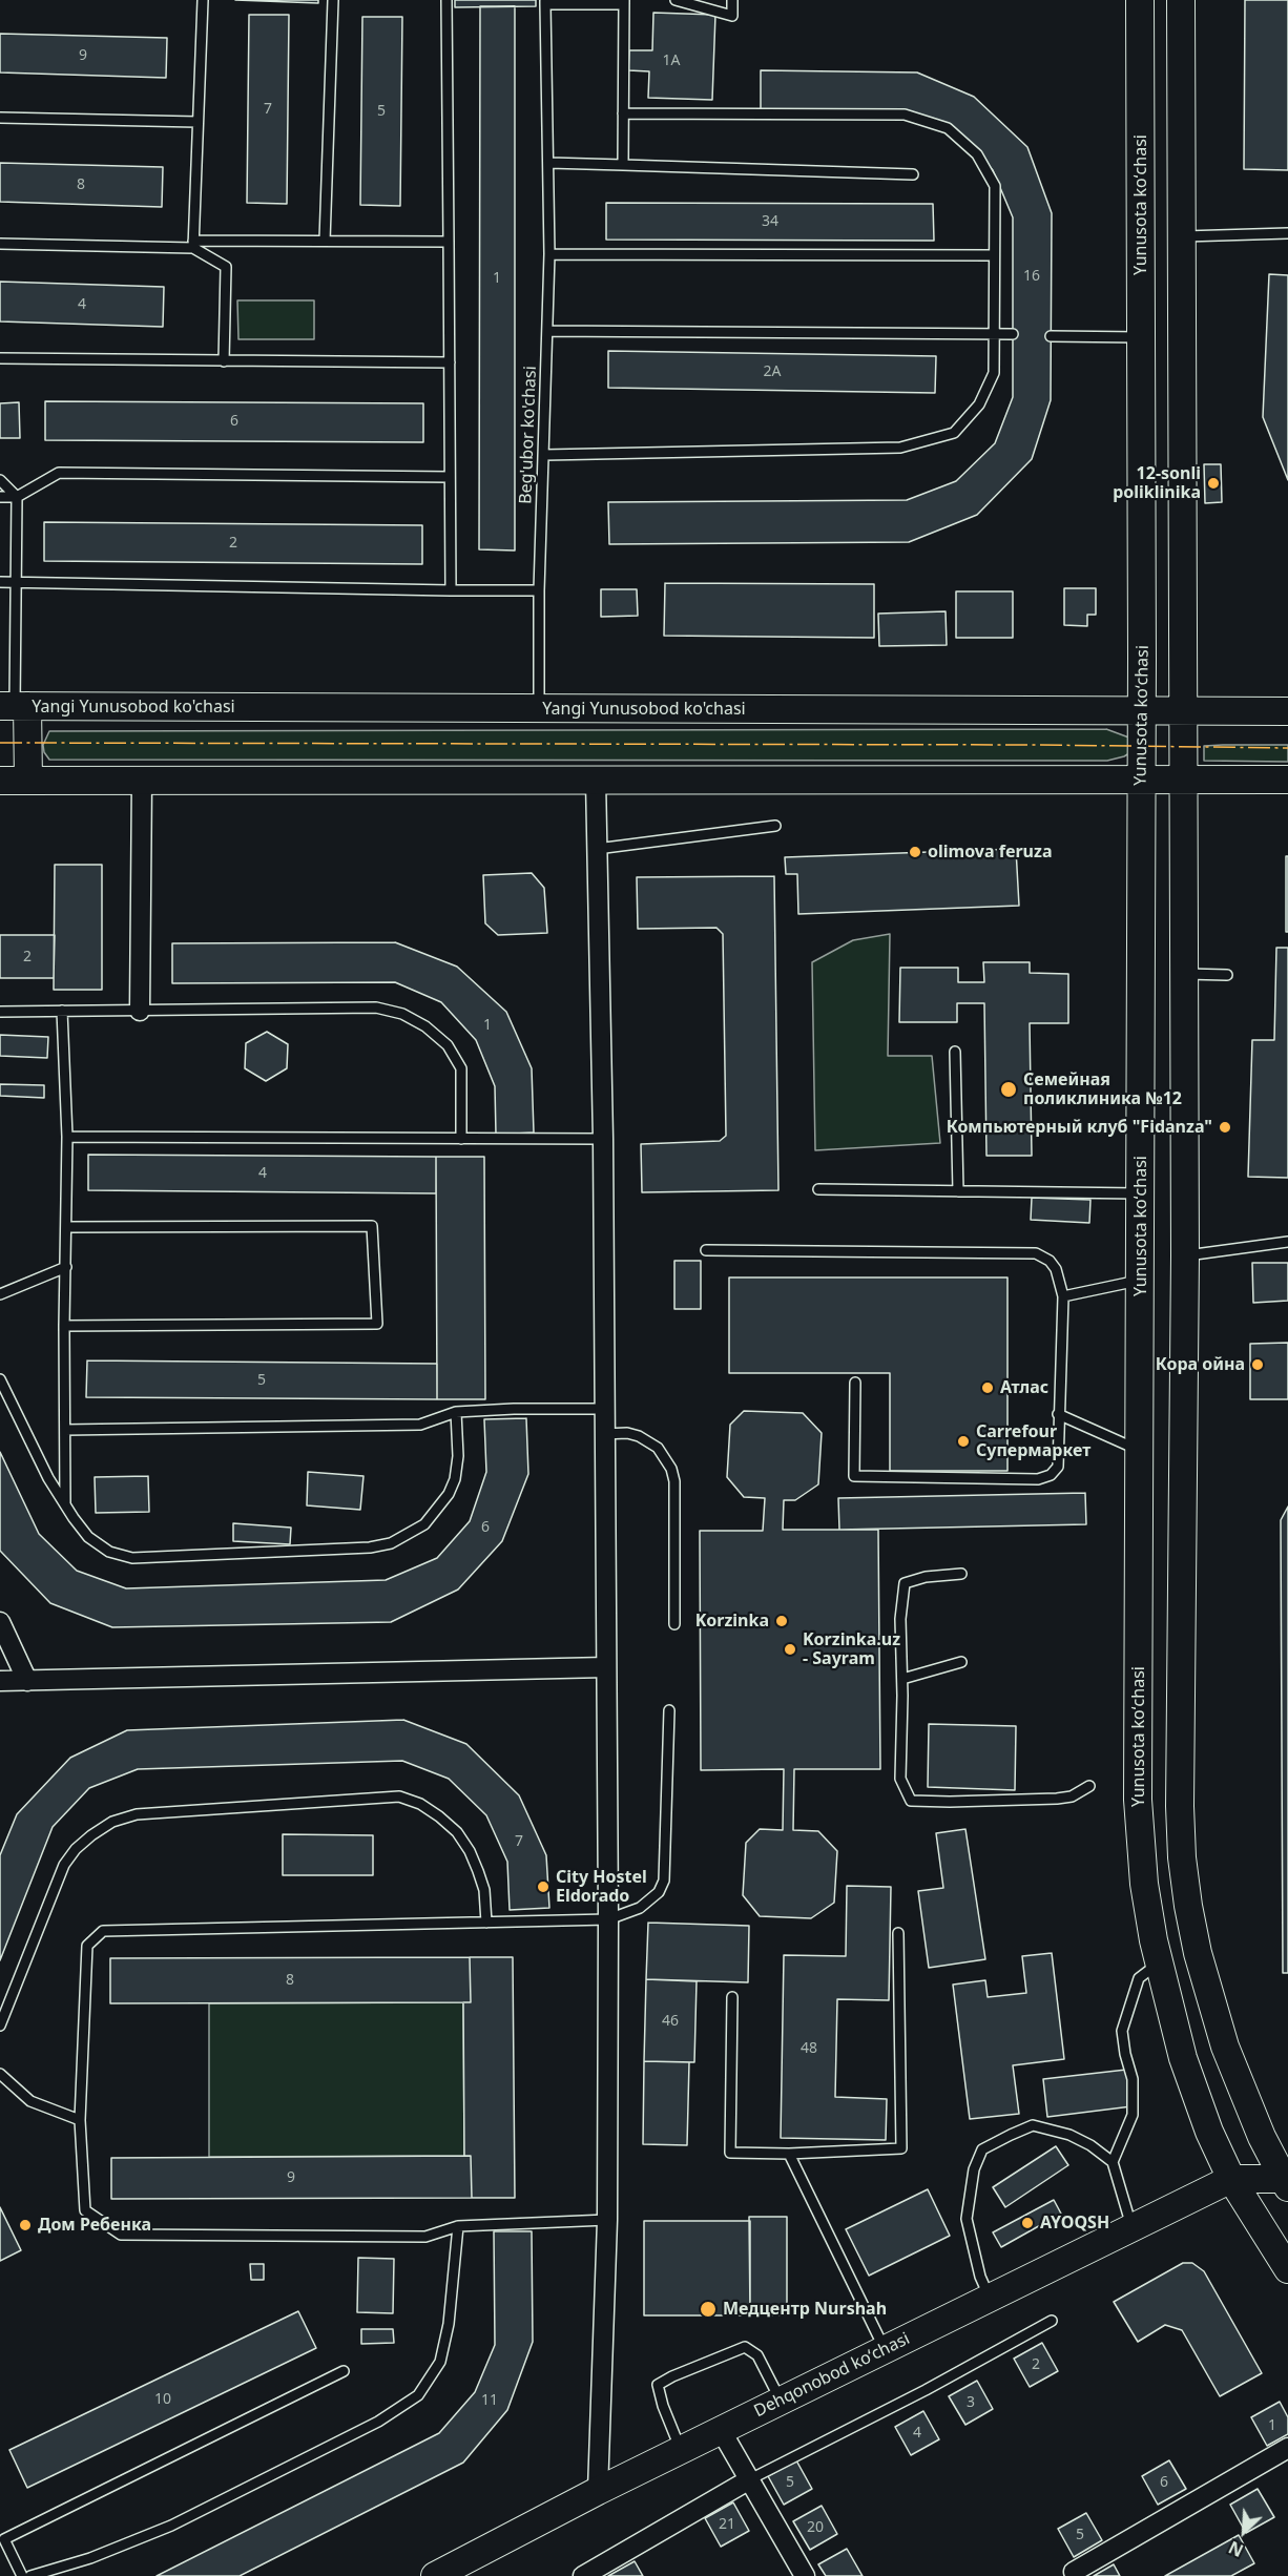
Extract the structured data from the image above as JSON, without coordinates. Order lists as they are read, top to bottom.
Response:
{
  "streets": {
    "main road": ["Yunusota koʻchasi", "Yangi Yunusobod ko'chasi", "Dehqonobod koʻchasi"],
    "lane": ["Beg'ubor ko'chasi"]
  },
  "crossings": [
    ["Yunusota koʻchasi", "Yangi Yunusobod ko'chasi"],
    ["Yunusota koʻchasi", "Dehqonobod koʻchasi"],
    ["Beg'ubor ko'chasi", "Yangi Yunusobod ko'chasi"]
  ],
  "places": [
    "12-sonli poliklinika",
    "olimova feruza",
    "Семейная поликлиника №12",
    "Компьютерный клуб \"Fidanza\"",
    "Кора ойна",
    "Атлас",
    "Carrefour Супермаркет",
    "Korzinka",
    "Korzinka.uz - Sayram",
    "City Hostel Eldorado",
    "AYOQSH",
    "Дом Ребенка",
    "Медцентр Nurshah"
  ],
  "house_numbers": [
    "9",
    "1А",
    "7",
    "5",
    "8",
    "34",
    "16",
    "1",
    "4",
    "2А",
    "6",
    "2",
    "2",
    "1",
    "4",
    "5",
    "6",
    "7",
    "8",
    "46",
    "48",
    "9",
    "2",
    "10",
    "11",
    "3",
    "1",
    "4",
    "5",
    "6",
    "21",
    "20",
    "5"
  ],
  "north": "bottom left"
}
